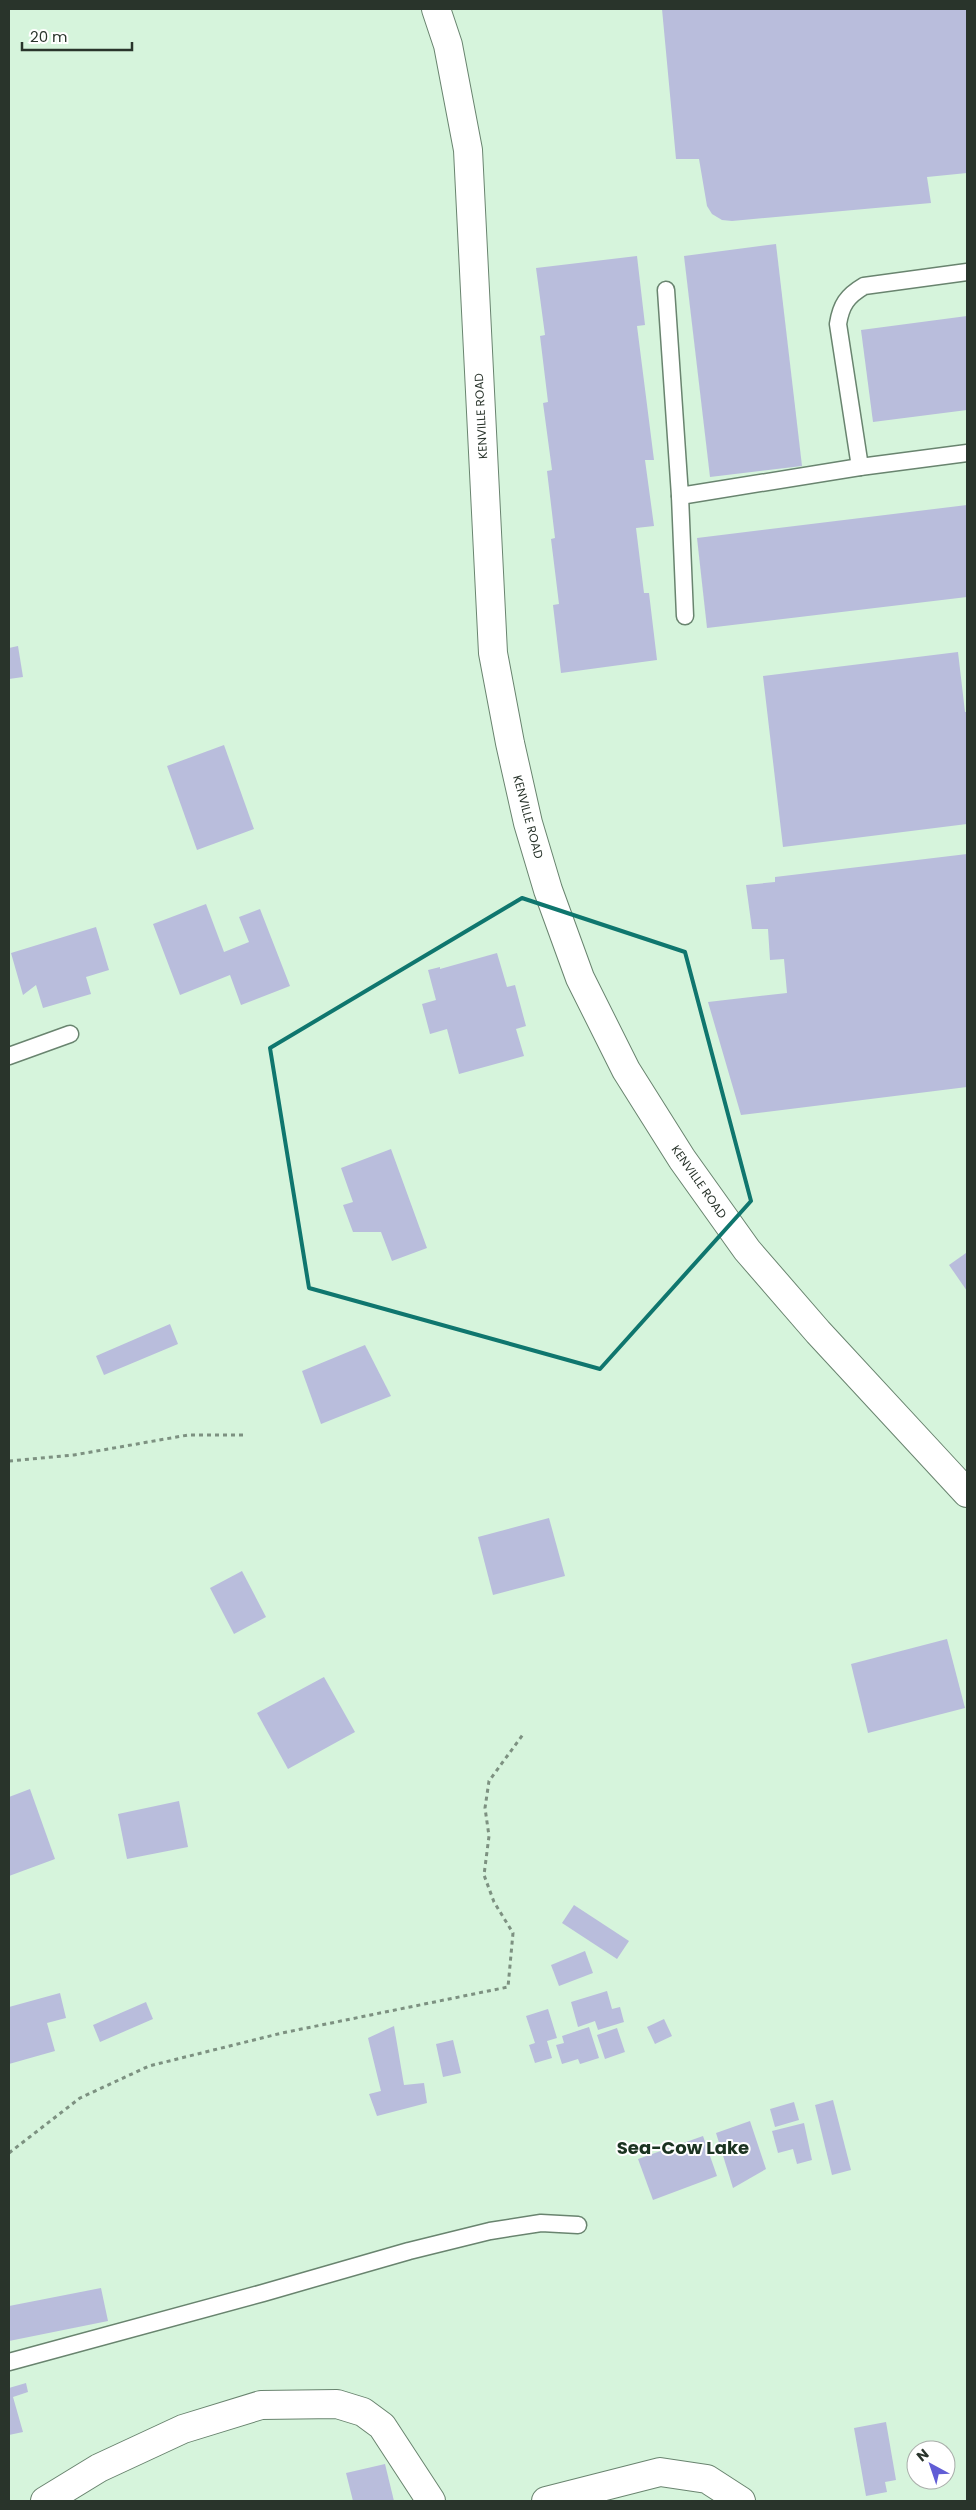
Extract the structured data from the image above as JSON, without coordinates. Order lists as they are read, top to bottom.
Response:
{
  "streets": {
    "street": ["KENVILLE ROAD"]
  },
  "districts": ["Sea-Cow Lake"],
  "scale_bar": "20 m",
  "north": "top left"
}
